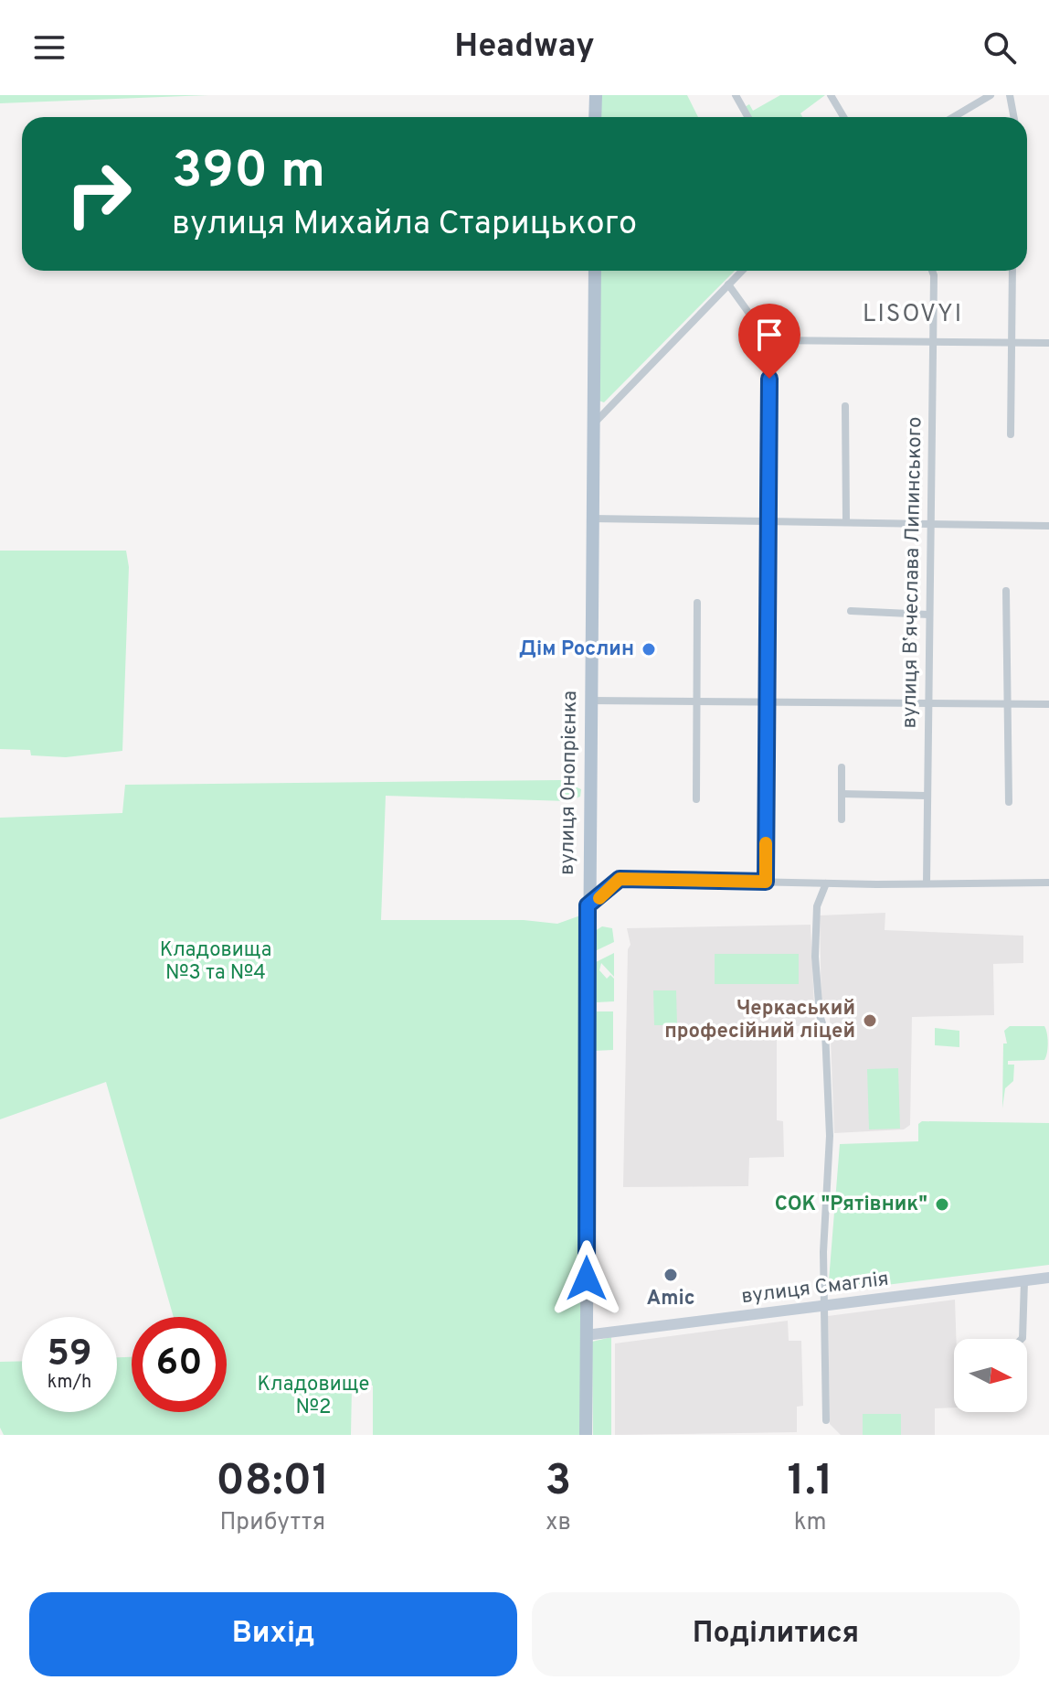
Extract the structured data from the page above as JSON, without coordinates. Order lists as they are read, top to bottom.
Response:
{
  "streets": {
    "main road": ["вулиця Онопрієнка"],
    "street": ["вулиця Вʼячеслава Липинського", "вулиця Смаглія"]
  },
  "crossings": [
    ["вулиця Онопрієнка", "вулиця Смаглія"]
  ],
  "districts": ["LISOVYI"],
  "parks": ["Кладовища №3 та №4", "Кладовище №2"],
  "places": [
    "Дім Рослин",
    "Черкаський професійний ліцей",
    "СОК \"Рятівник\"",
    "Amic"
  ],
  "north": "right",
  "page": {
    "header": "Headway",
    "turn": ["390 m", "вулиця Михайла Старицького"],
    "speed": "59 km/h",
    "limit": "60",
    "eta": [
      "08:01",
      "Прибуття",
      "3",
      "хв",
      "1.1",
      "km"
    ],
    "buttons": ["Вихід", "Поділитися"]
  }
}
